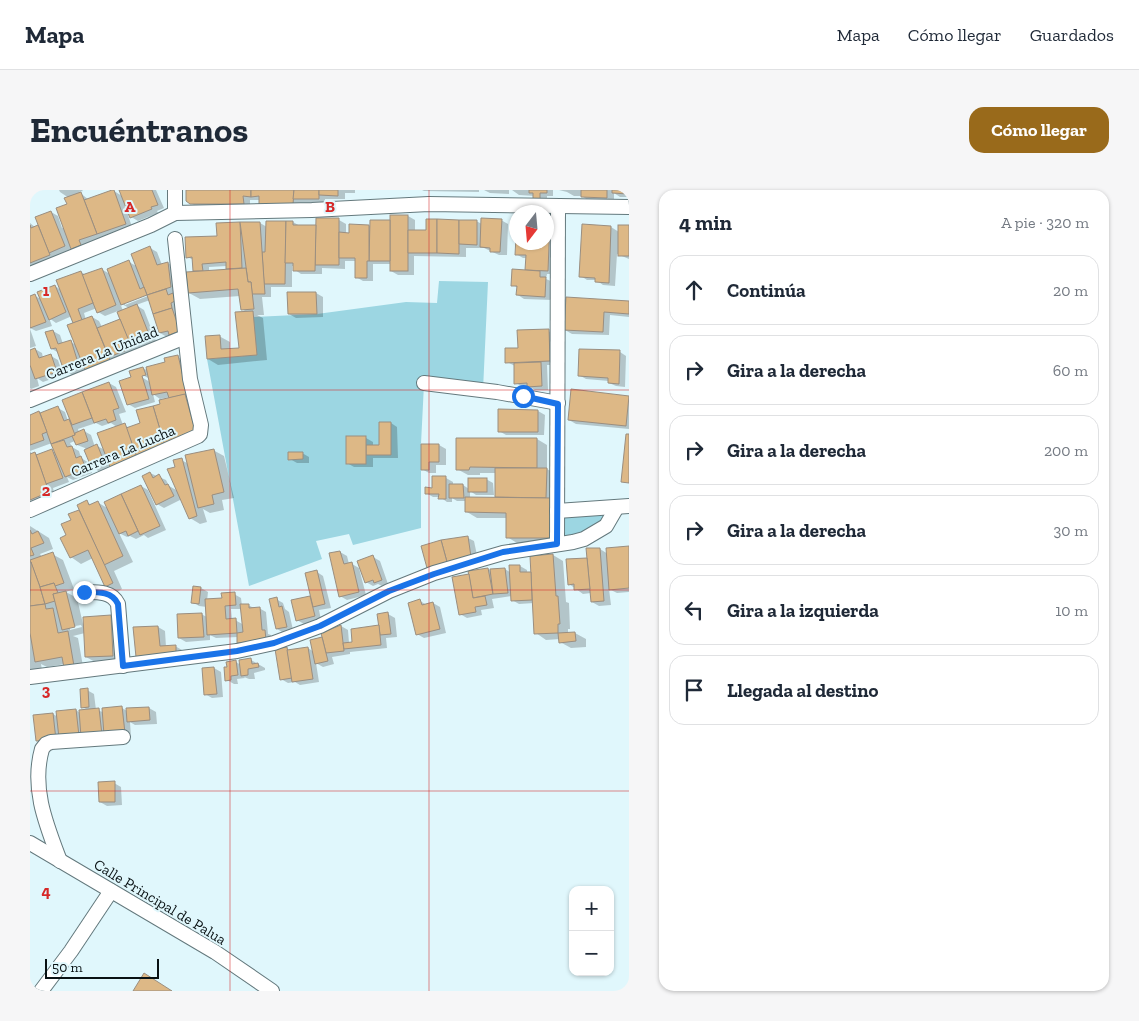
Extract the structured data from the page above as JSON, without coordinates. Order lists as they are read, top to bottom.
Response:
{
  "streets": {
    "street": ["Carrera La Unidad", "Carrera La Lucha", "Calle Principal de Palua"]
  },
  "crossings": [
    ["Carrera La Unidad", "Carrera La Lucha"]
  ],
  "scale_bar": "50 m",
  "north": "bottom",
  "page": {
    "header": "Mapa",
    "nav": ["Mapa", "Cómo llegar", "Guardados"],
    "buttons": "Cómo llegar",
    "title": "Encuéntranos",
    "heading": ["4 min", "A pie · 320 m"],
    "list": [
      ["Continúa", "20 m"],
      ["Gira a la derecha", "60 m"],
      ["Gira a la derecha", "200 m"],
      ["Gira a la derecha", "30 m"],
      ["Gira a la izquierda", "10 m"],
      "Llegada al destino"
    ],
    "map_buttons": ["+", "−"],
    "scale": "50 m"
  },
  "grid": {
    "columns": ["A", "B"],
    "rows": [
      "1",
      "2",
      "3",
      "4"
    ]
  }
}
